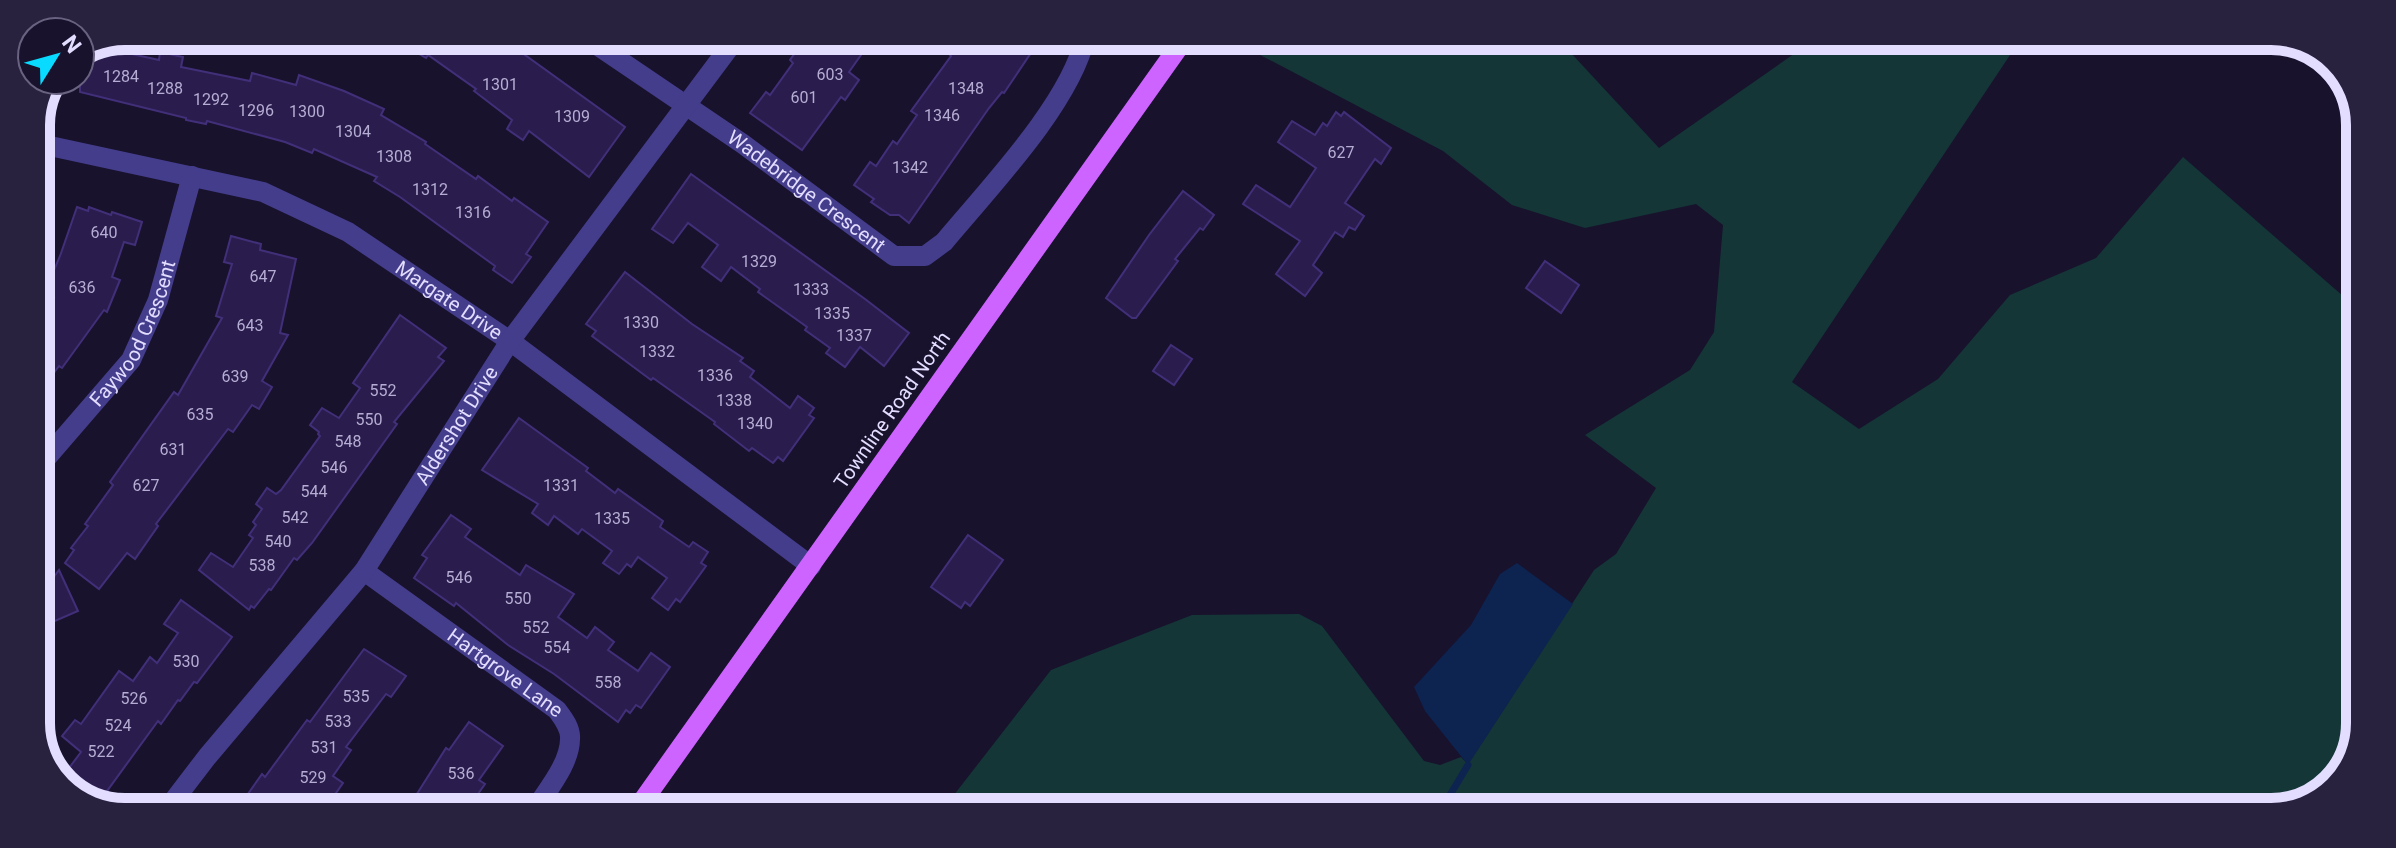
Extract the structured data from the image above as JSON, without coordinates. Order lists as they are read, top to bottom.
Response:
{
  "streets": {
    "main road": ["Townline Road North"],
    "street": [
      "Wadebridge Crescent",
      "Margate Drive",
      "Faywood Crescent",
      "Aldershot Drive",
      "Hartgrove Lane"
    ]
  },
  "crossings": [
    ["Wadebridge Crescent", "Aldershot Drive"],
    ["Margate Drive", "Faywood Crescent"],
    ["Margate Drive", "Townline Road North"],
    ["Margate Drive", "Aldershot Drive"],
    ["Aldershot Drive", "Hartgrove Lane"]
  ],
  "house_numbers": [
    "603",
    "1284",
    "1301",
    "1288",
    "1348",
    "601",
    "1292",
    "1296",
    "1300",
    "1346",
    "1309",
    "1304",
    "627",
    "1308",
    "1342",
    "1312",
    "1316",
    "640",
    "1329",
    "647",
    "636",
    "1333",
    "1335",
    "1330",
    "643",
    "1337",
    "1332",
    "1336",
    "639",
    "552",
    "1338",
    "635",
    "550",
    "1340",
    "548",
    "631",
    "546",
    "627",
    "1331",
    "544",
    "542",
    "1335",
    "540",
    "538",
    "546",
    "550",
    "552",
    "554",
    "530",
    "558",
    "535",
    "526",
    "533",
    "524",
    "531",
    "522",
    "536",
    "529"
  ],
  "north": "top right"
}
